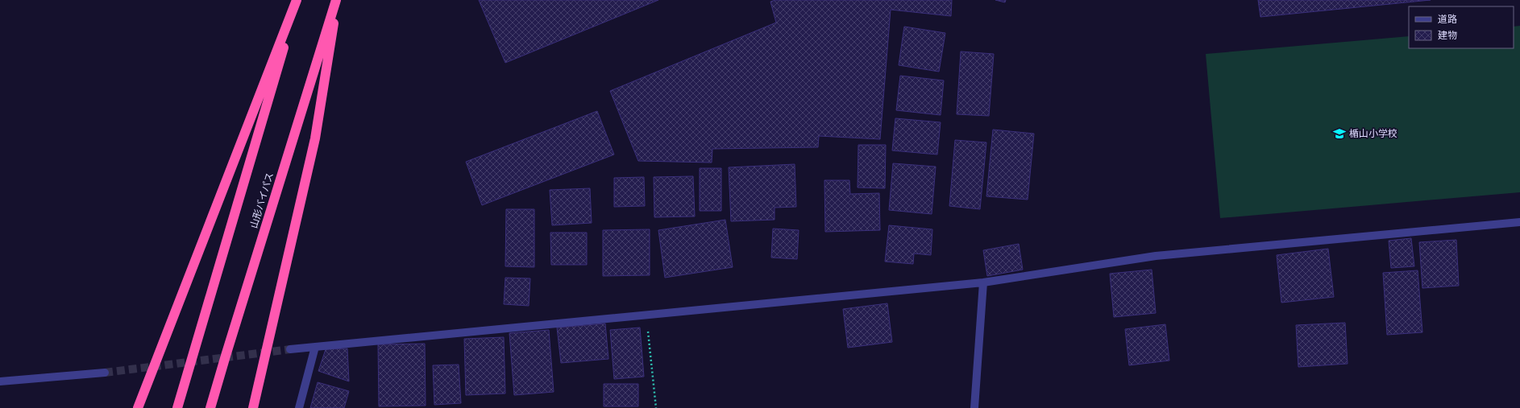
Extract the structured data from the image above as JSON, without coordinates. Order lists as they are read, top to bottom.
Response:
{
  "streets": {
    "highway": ["山形バイパス"]
  },
  "places": {
    "school or university": ["楯山小学校"]
  },
  "legend": ["道路", "建物"]
}
